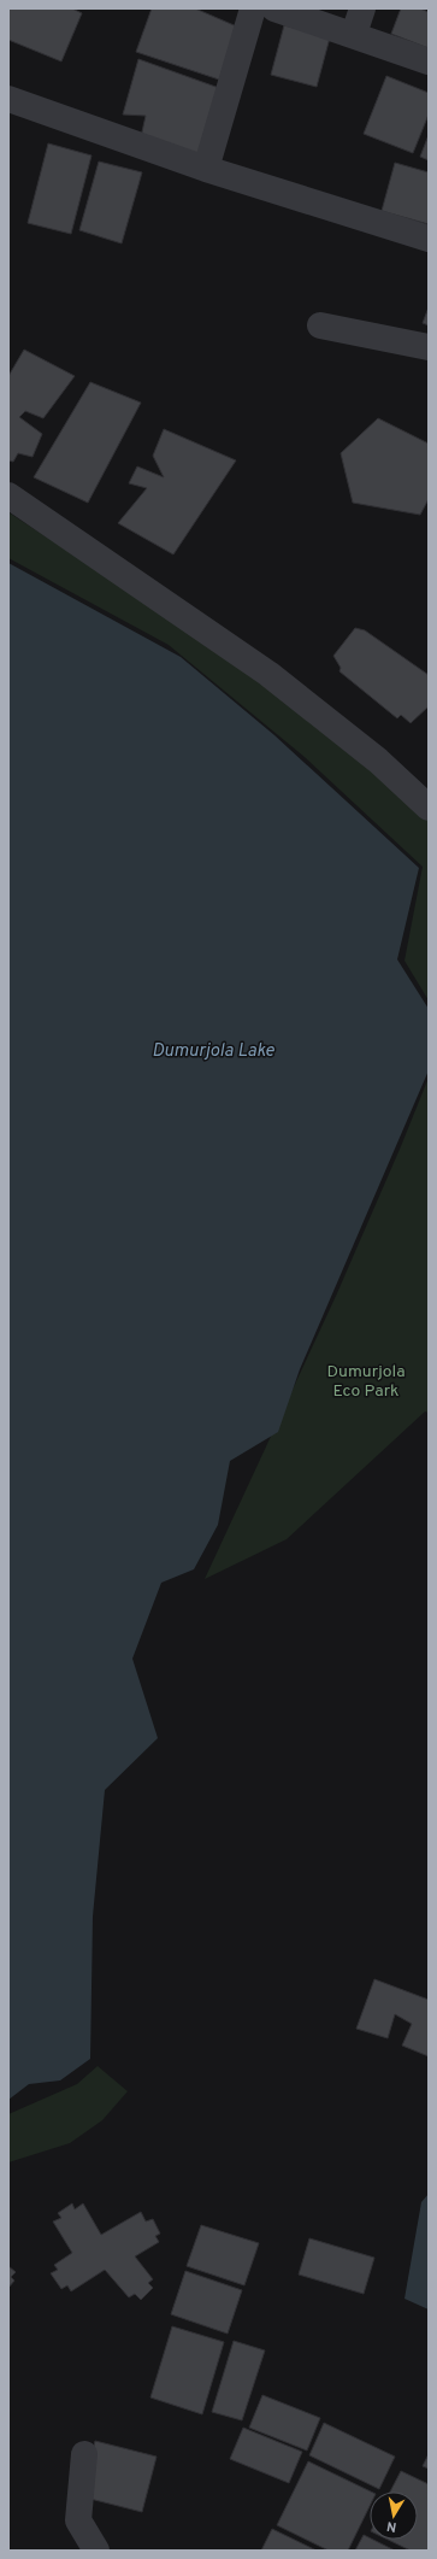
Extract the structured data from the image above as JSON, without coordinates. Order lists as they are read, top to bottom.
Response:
{
  "water": ["Dumurjola Lake"],
  "parks": ["Dumurjola Eco Park"],
  "north": "bottom"
}
